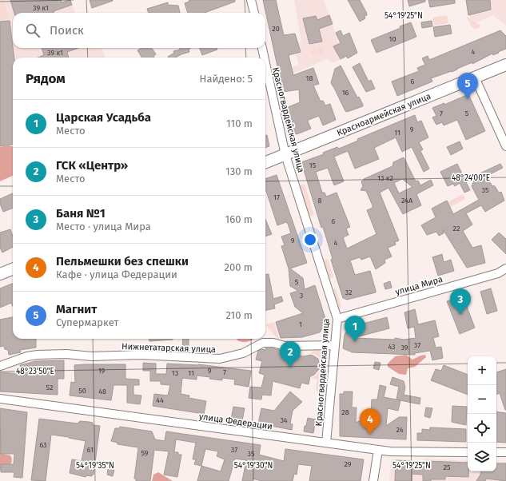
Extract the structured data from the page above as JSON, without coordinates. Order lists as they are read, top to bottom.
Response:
{
  "streets": {
    "main road": ["Красноармейская улица"],
    "street": [
      "Красногвардейская улица",
      "улица Мира",
      "Нижнетатарская улица",
      "улица Федерации"
    ]
  },
  "crossings": [
    ["Красноармейская улица", "Красногвардейская улица"],
    ["Красногвардейская улица", "улица Мира"],
    ["Красногвардейская улица", "Нижнетатарская улица"],
    ["Красногвардейская улица", "улица Федерации"]
  ],
  "house_numbers": [
    "39 к1",
    "20",
    "10",
    "4",
    "39 к1",
    "18",
    "6",
    "16",
    "7",
    "5",
    "9",
    "11",
    "15",
    "13 к2",
    "35",
    "17",
    "8",
    "24А",
    "6",
    "22",
    "9",
    "4",
    "5",
    "32",
    "3",
    "1",
    "37",
    "43",
    "39",
    "19",
    "9",
    "7",
    "13",
    "11",
    "52",
    "50",
    "48",
    "44",
    "28",
    "34",
    "24",
    "63",
    "61",
    "37",
    "59",
    "35",
    "29",
    "25"
  ],
  "page": {
    "search": "Поиск",
    "heading": ["Рядом", "Найдено: 5"],
    "pins": [
      "5",
      "3",
      "1",
      "2",
      "4"
    ],
    "list": [
      {
        "mark": "1",
        "name": "Царская Усадьба",
        "note": "Место",
        "value": "110 m"
      },
      {
        "mark": "2",
        "name": "ГСК «Центр»",
        "note": "Место",
        "value": "130 m"
      },
      {
        "mark": "3",
        "name": "Баня №1",
        "note": "Место · улица Мира",
        "value": "160 m"
      },
      {
        "mark": "4",
        "name": "Пельмешки без спешки",
        "note": "Кафе · улица Федерации",
        "value": "200 m"
      },
      {
        "mark": "5",
        "name": "Магнит",
        "note": "Супермаркет",
        "value": "210 m"
      }
    ],
    "map_buttons": ["+", "−"]
  },
  "coordinates": [
    "54°19'25\"N",
    "48°24'00\"E",
    "48°23'50\"E",
    "54°19'35\"N",
    "54°19'30\"N"
  ]
}
